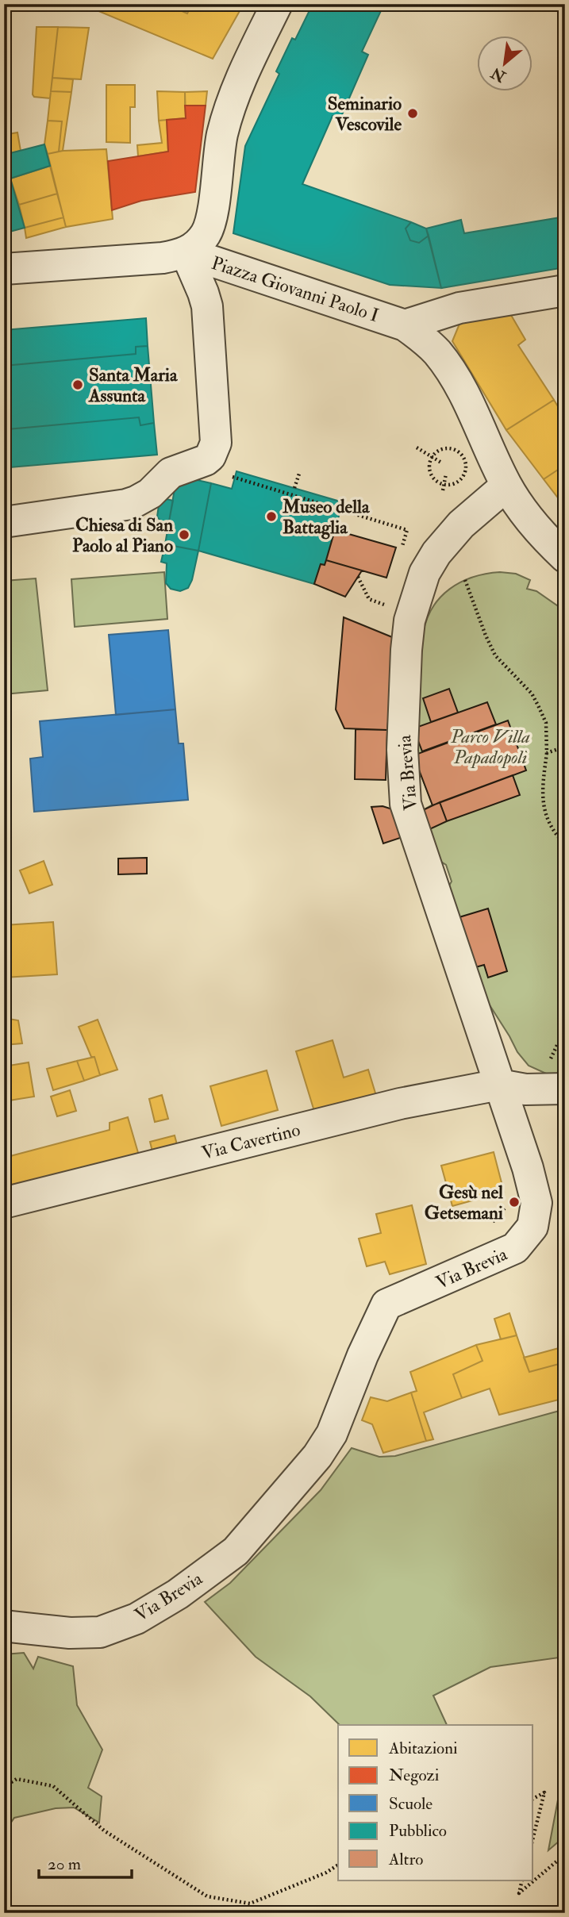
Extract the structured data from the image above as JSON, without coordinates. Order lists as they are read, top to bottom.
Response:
{
  "streets": {
    "street": ["Piazza Giovanni Paolo I", "Via Brevia", "Via Cavertino"]
  },
  "crossings": [
    ["Piazza Giovanni Paolo I", "Via Brevia"],
    ["Via Brevia", "Via Cavertino"]
  ],
  "parks": ["Parco Villa Papadopoli"],
  "places": [
    "Seminario Vescovile",
    "Santa Maria Assunta",
    "Museo della Battaglia",
    "Chiesa di San Paolo al Piano",
    "Gesù nel Getsemani"
  ],
  "legend": [
    "Abitazioni",
    "Negozi",
    "Scuole",
    "Pubblico",
    "Altro"
  ],
  "scale_bar": "20 m",
  "north": "bottom left"
}
